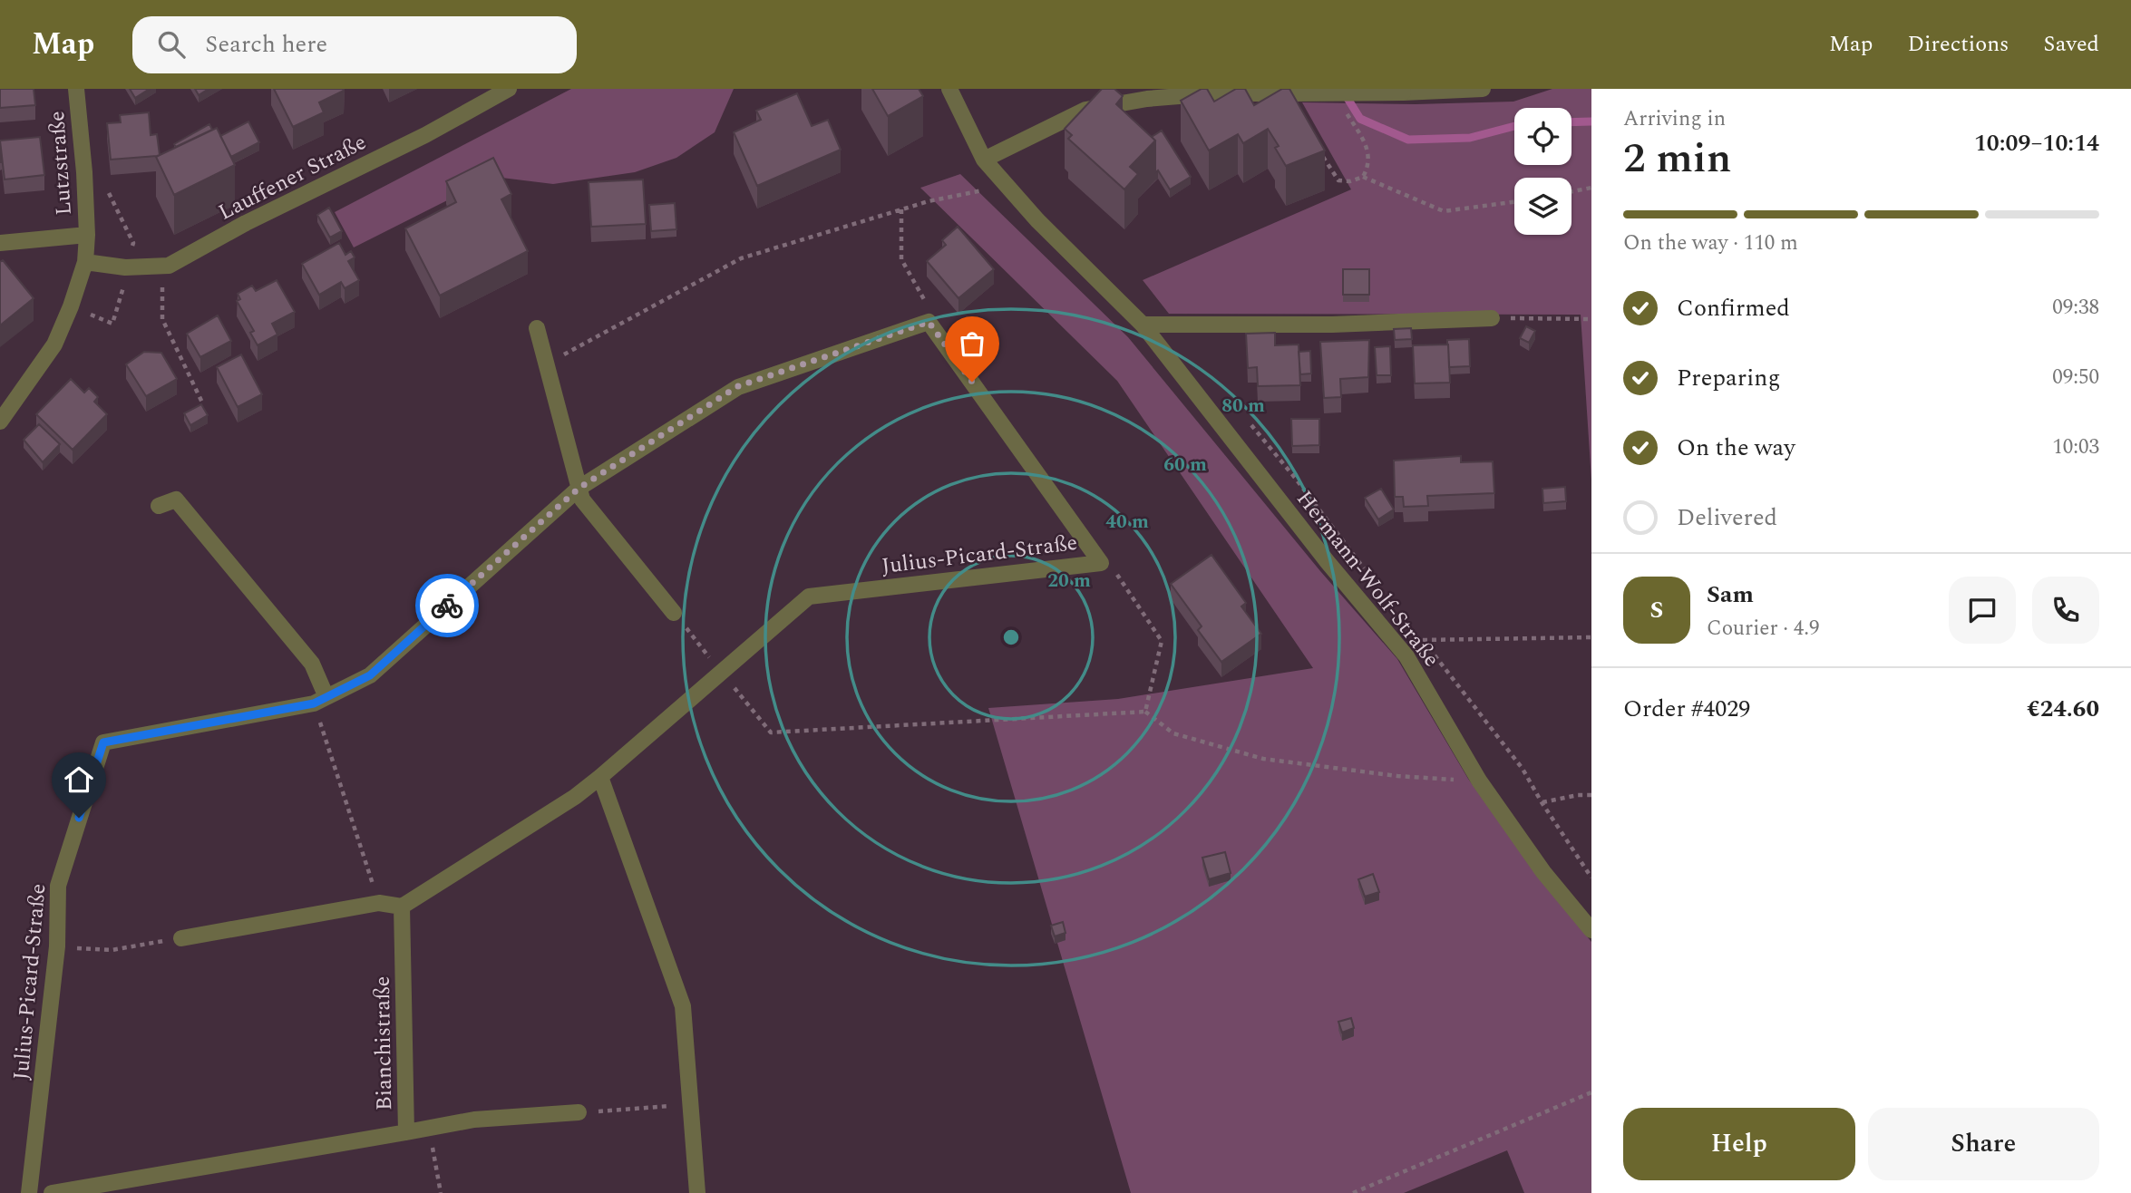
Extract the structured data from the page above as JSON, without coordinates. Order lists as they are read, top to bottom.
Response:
{
  "streets": {
    "street": [
      "Lutzstraße",
      "Lauffener Straße",
      "Julius-Picard-Straße",
      "Hermann-Wolf-Straße",
      "Bianchistraße"
    ]
  },
  "page": {
    "header": "Map",
    "search": "Search here",
    "nav": ["Map", "Directions", "Saved"],
    "heading": ["2 min", "Arriving in", "10:09–10:14"],
    "panel": [
      "Sam",
      "Courier · 4.9",
      "Order #4029",
      "€24.60"
    ],
    "bar": "On the way · 110 m",
    "list": [
      ["Confirmed", "09:38"],
      ["Preparing", "09:50"],
      ["On the way", "10:03"],
      "Delivered"
    ],
    "round": "S",
    "buttons": ["Help", "Share"]
  },
  "rings": [
    "80 m",
    "60 m",
    "40 m",
    "20 m"
  ]
}
